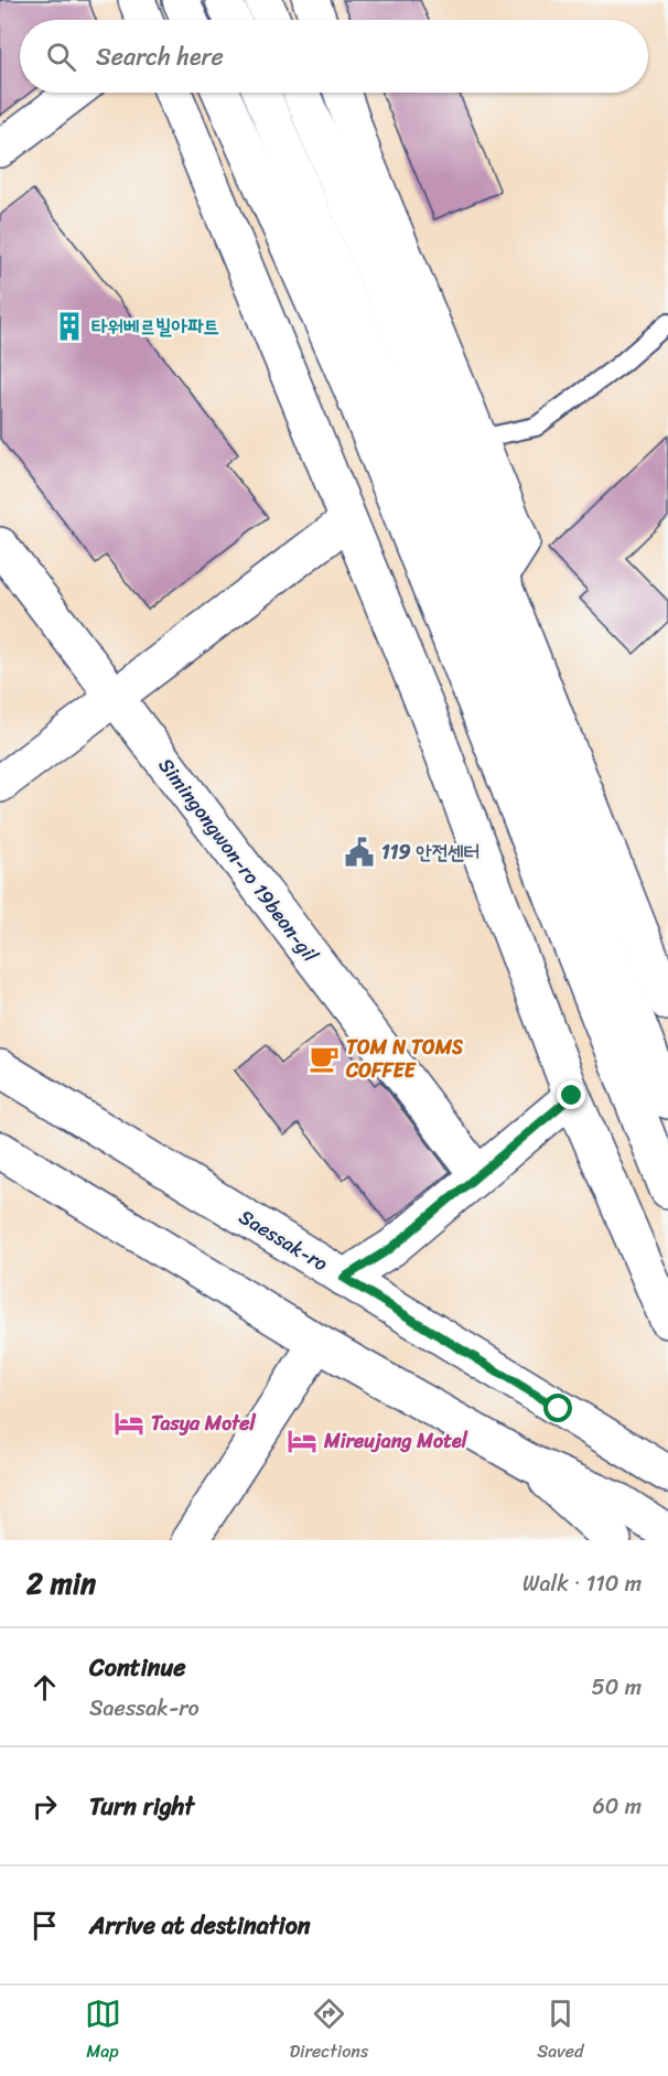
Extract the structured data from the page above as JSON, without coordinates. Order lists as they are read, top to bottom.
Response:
{
  "streets": {
    "main road": ["Simingongwon-ro 19beon-gil", "Saessak-ro"]
  },
  "places": {
    "building": ["타워베르빌아파트"],
    "public building": ["119 안전센터"],
    "cafe": ["TOM N TOMS COFFEE"],
    "hotel": ["Tasya Motel", "Mireujang Motel"]
  },
  "page": {
    "search": "Search here",
    "heading": ["2 min", "Walk · 110 m"],
    "list": [
      ["Continue", "Saessak-ro", "50 m"],
      ["Turn right", "60 m"],
      "Arrive at destination"
    ],
    "nav": ["Map", "Directions", "Saved"]
  }
}
